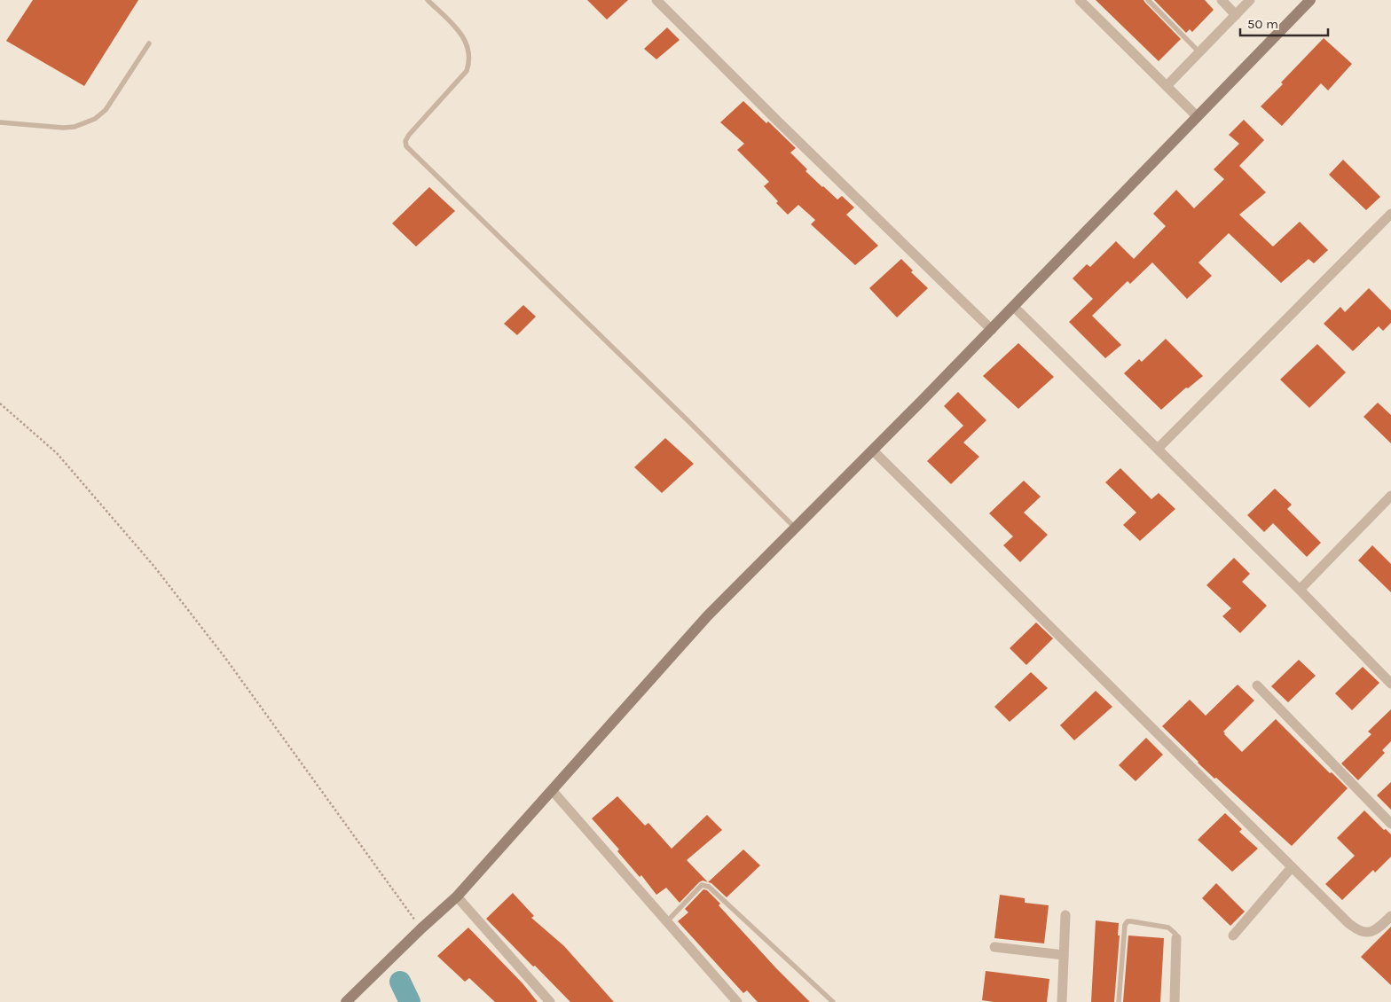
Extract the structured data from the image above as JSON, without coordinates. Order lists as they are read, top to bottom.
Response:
{
  "scale_bar": "50 m"
}
